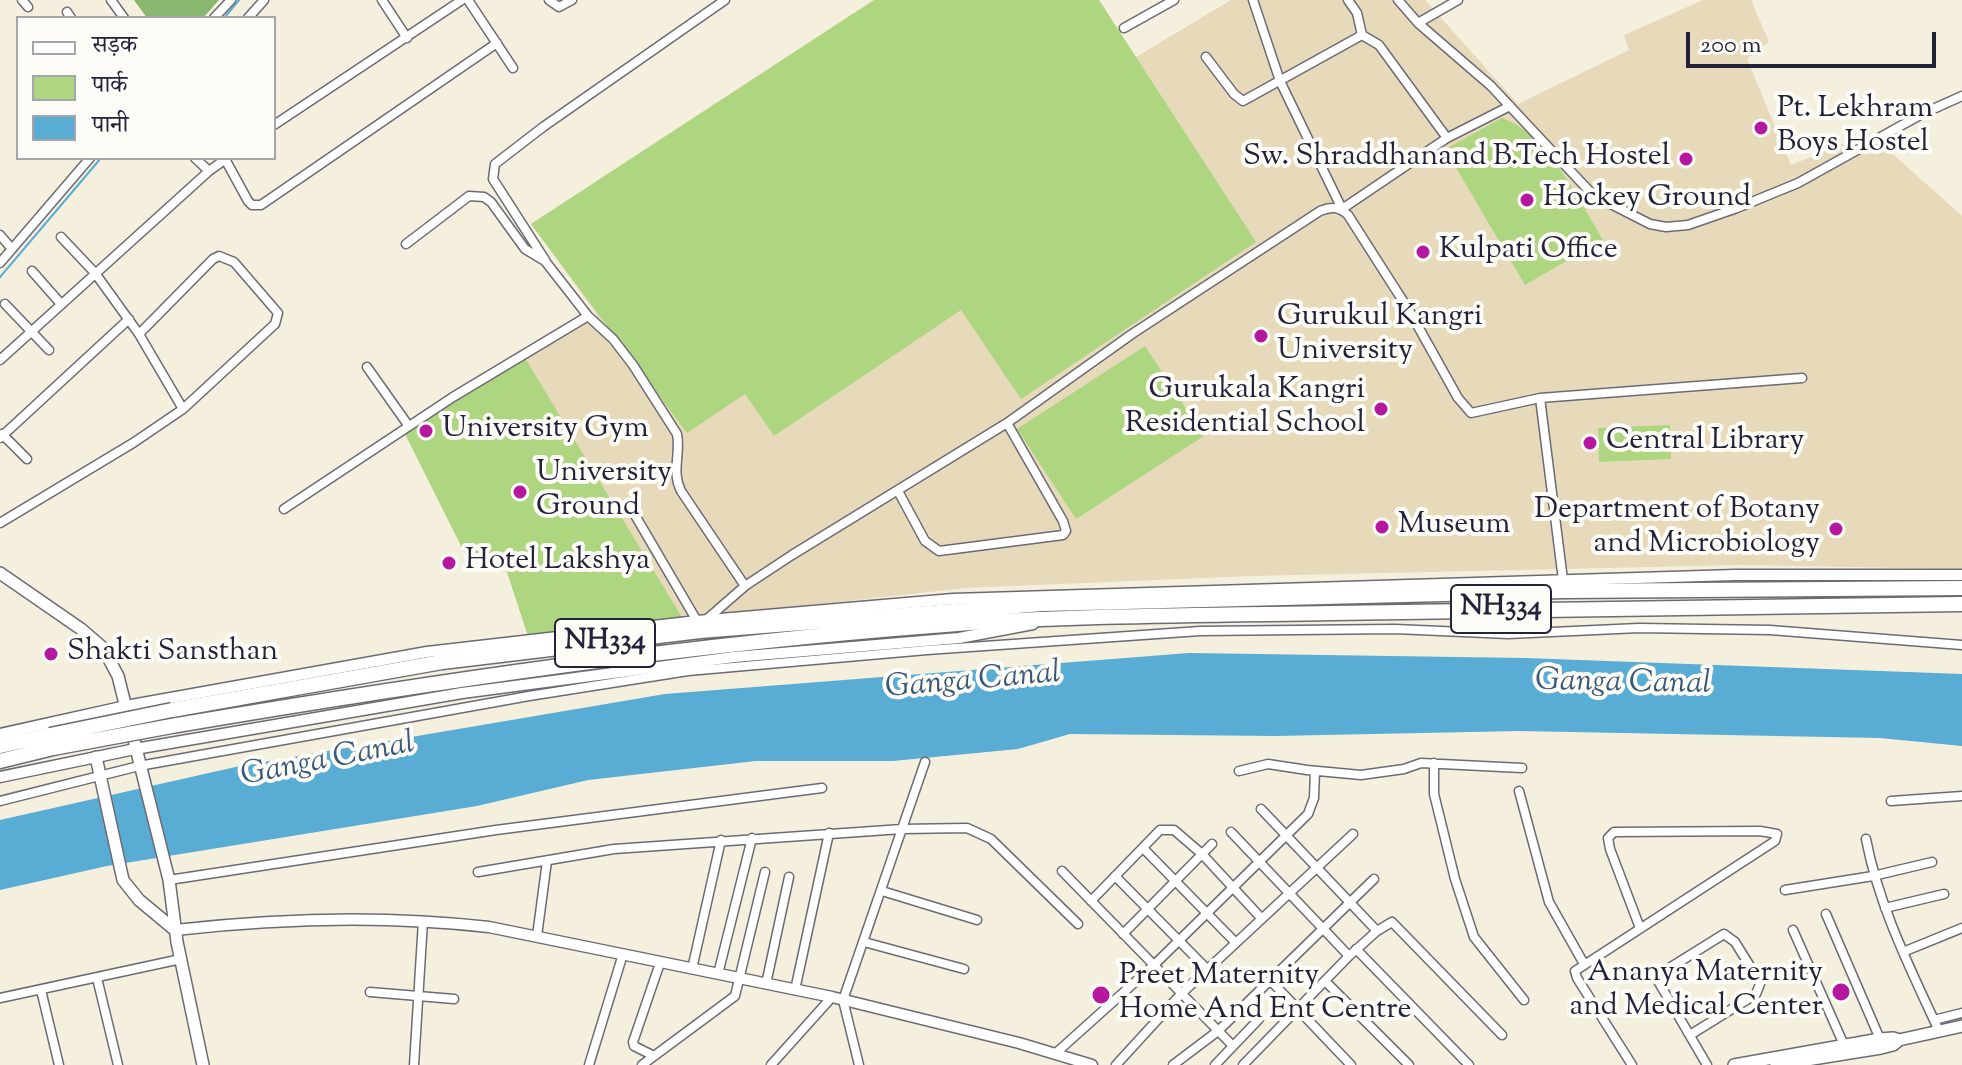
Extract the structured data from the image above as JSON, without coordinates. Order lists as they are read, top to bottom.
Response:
{
  "streets": {
    "highway": ["NH334"]
  },
  "water": ["Ganga Canal"],
  "places": [
    "Pt. Lekhram Boys Hostel",
    "Sw. Shraddhanand B.Tech Hostel",
    "Hockey Ground",
    "Kulpati Office",
    "Gurukul Kangri University",
    "Gurukala Kangri Residential School",
    "University Gym",
    "Central Library",
    "University Ground",
    "Museum",
    "Department of Botany and Microbiology",
    "Hotel Lakshya",
    "Shakti Sansthan",
    "Ananya Maternity and Medical Center",
    "Preet Maternity Home And Ent Centre"
  ],
  "legend": ["सड़क", "पार्क", "पानी"],
  "scale_bar": "200 m"
}
